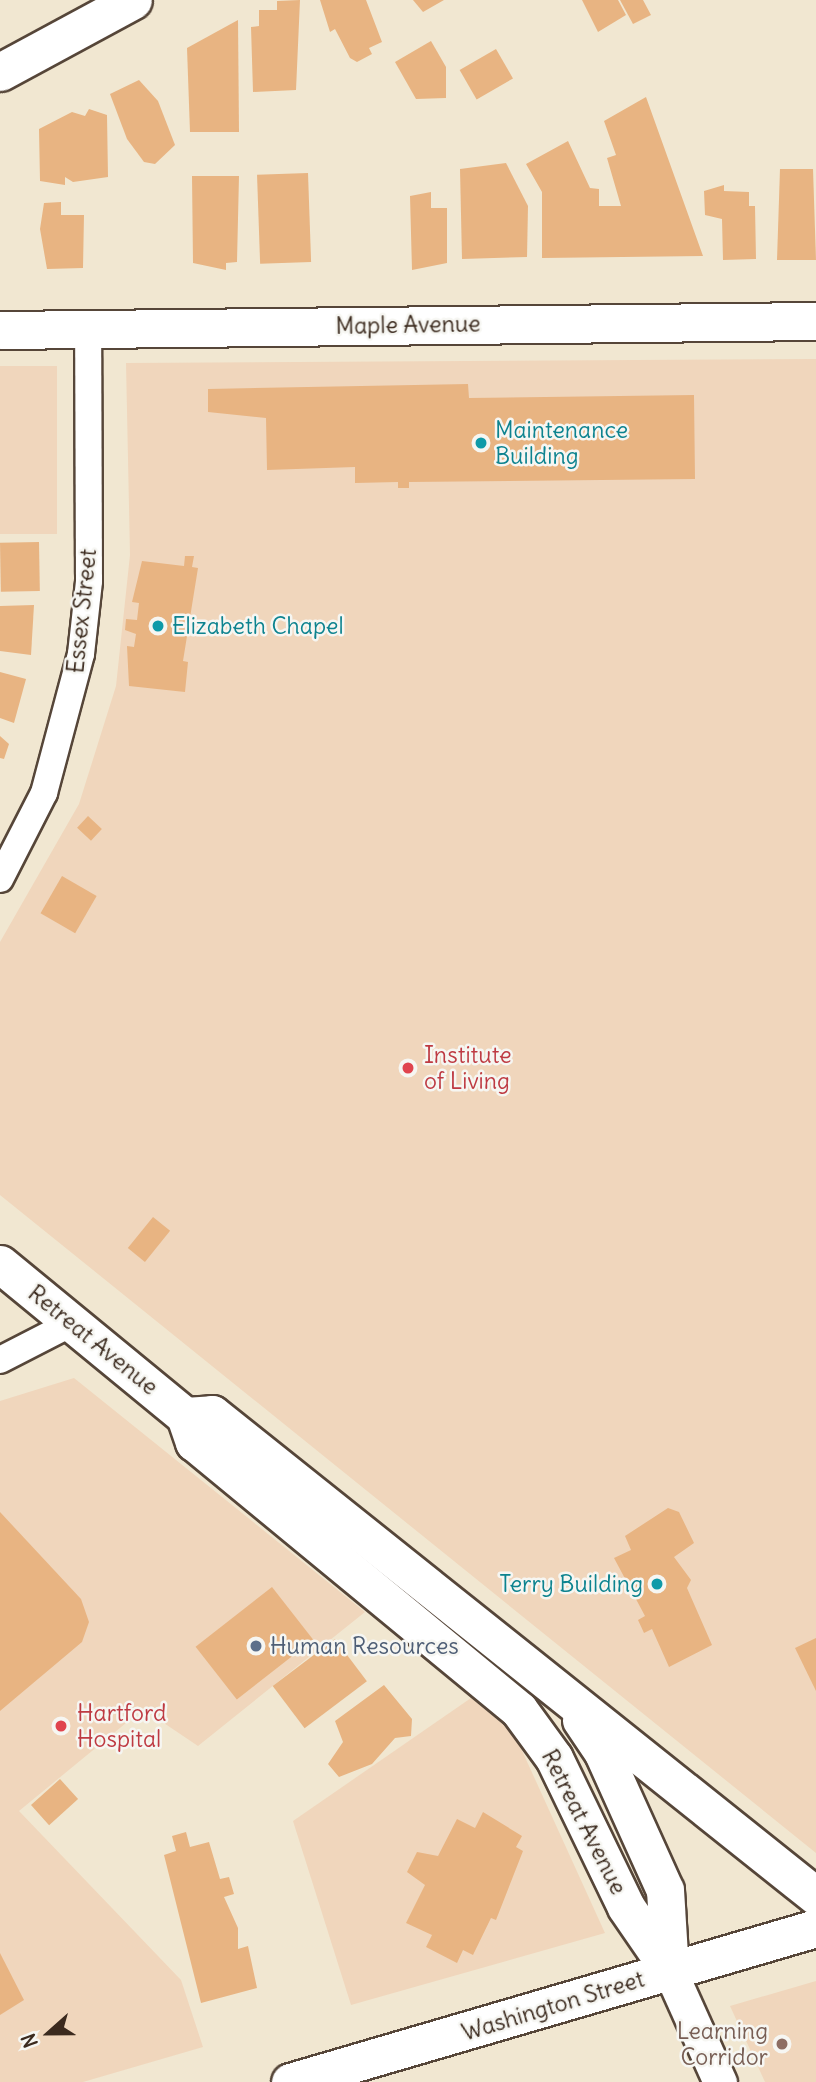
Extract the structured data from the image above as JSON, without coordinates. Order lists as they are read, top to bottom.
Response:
{
  "streets": {
    "main road": ["Maple Avenue", "Retreat Avenue", "Washington Street"],
    "street": ["Essex Street"]
  },
  "crossings": [
    ["Maple Avenue", "Essex Street"],
    ["Retreat Avenue", "Washington Street"]
  ],
  "places": [
    "Maintenance Building",
    "Elizabeth Chapel",
    "Institute of Living",
    "Terry Building",
    "Human Resources",
    "Hartford Hospital",
    "Learning Corridor"
  ],
  "north": "left"
}
